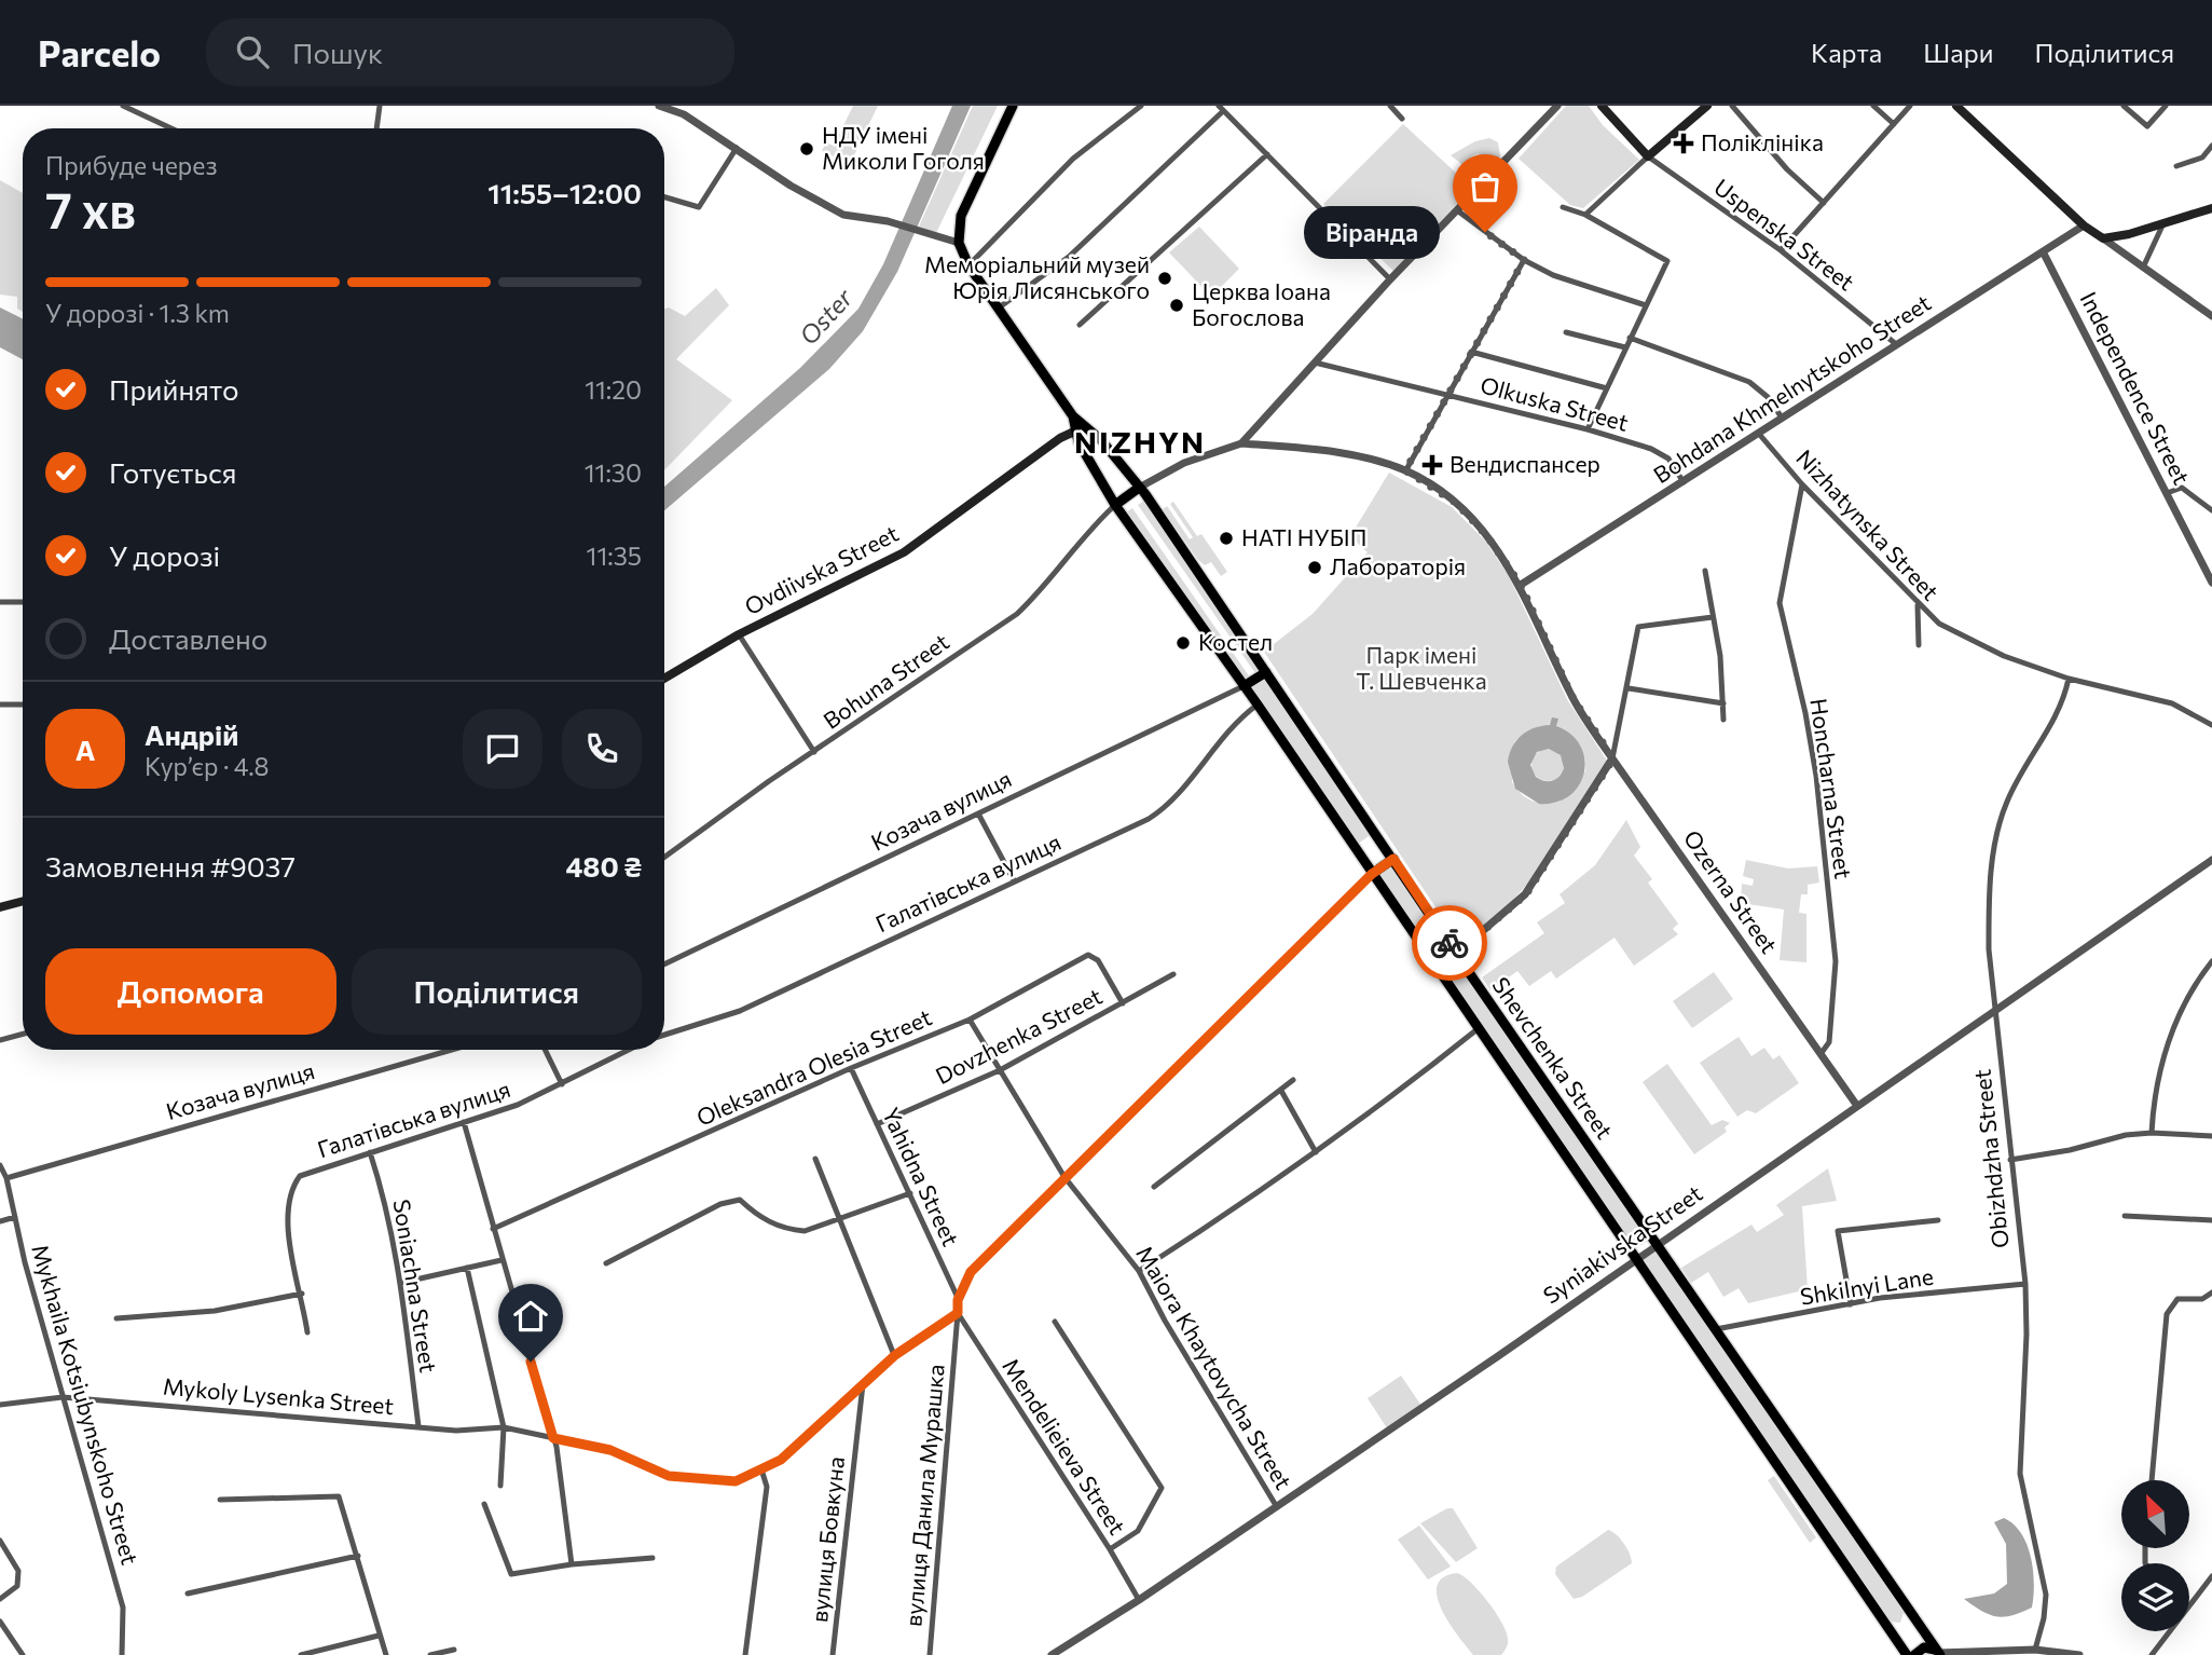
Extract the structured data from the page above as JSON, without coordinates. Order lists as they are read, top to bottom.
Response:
{
  "streets": {
    "main road": ["Ovdiivska Street", "Shevchenka Street"],
    "street": [
      "Uspenska Street",
      "Independence Street",
      "Bohdana Khmelnytskoho Street",
      "Olkuska Street",
      "Nizhatynska Street",
      "Bohuna Street",
      "Honcharna Street",
      "Козача вулиця",
      "Галатівська вулиця",
      "Ozerna Street",
      "Dovzhenka Street",
      "Oleksandra Olesia Street",
      "Obizhdzha Street",
      "Yahidna Street",
      "Syniakivska Street",
      "Soniachna Street",
      "Shkilnyi Lane",
      "Maiora Khaytovycha Street",
      "Mykoly Lysenka Street",
      "Mykhaila Kotsiubynskoho Street",
      "Mendelieieva Street",
      "вулиця Данила Мурашка",
      "вулиця Бовкуна"
    ]
  },
  "crossings": [
    ["Uspenska Street", "Bohdana Khmelnytskoho Street"],
    ["Independence Street", "Bohdana Khmelnytskoho Street"],
    ["Bohdana Khmelnytskoho Street", "Olkuska Street"],
    ["Bohdana Khmelnytskoho Street", "Nizhatynska Street"],
    ["Bohdana Khmelnytskoho Street", "Ozerna Street"],
    ["Nizhatynska Street", "Honcharna Street"],
    ["Nizhatynska Street", "Obizhdzha Street"],
    ["Ovdiivska Street", "Shevchenka Street"],
    ["Bohuna Street", "Shevchenka Street"],
    ["Honcharna Street", "Ozerna Street"],
    ["Козача вулиця", "Shevchenka Street"],
    ["Козача вулиця", "Mykhaila Kotsiubynskoho Street"],
    ["Галатівська вулиця", "Shevchenka Street"],
    ["Галатівська вулиця", "Soniachna Street"],
    ["Ozerna Street", "Syniakivska Street"],
    ["Dovzhenka Street", "Oleksandra Olesia Street"],
    ["Dovzhenka Street", "Yahidna Street"],
    ["Dovzhenka Street", "Maiora Khaytovycha Street"],
    ["Shevchenka Street", "Syniakivska Street"],
    ["Shevchenka Street", "Shkilnyi Lane"],
    ["Shevchenka Street", "вулиця Данила Мурашка"],
    ["Oleksandra Olesia Street", "Yahidna Street"],
    ["Oleksandra Olesia Street", "Maiora Khaytovycha Street"],
    ["Obizhdzha Street", "Syniakivska Street"],
    ["Obizhdzha Street", "Shkilnyi Lane"],
    ["Yahidna Street", "вулиця Данила Мурашка"],
    ["Syniakivska Street", "Maiora Khaytovycha Street"],
    ["Syniakivska Street", "Mendelieieva Street"],
    ["Soniachna Street", "Mykoly Lysenka Street"],
    ["Maiora Khaytovycha Street", "вулиця Данила Мурашка"],
    ["Mykoly Lysenka Street", "Mykhaila Kotsiubynskoho Street"],
    ["Mykoly Lysenka Street", "Mendelieieva Street"],
    ["Mykoly Lysenka Street", "вулиця Данила Мурашка"],
    ["Mykoly Lysenka Street", "вулиця Бовкуна"],
    ["Mendelieieva Street", "вулиця Данила Мурашка"]
  ],
  "districts": ["NIZHYN"],
  "water": ["Oster"],
  "parks": ["Парк імені Т. Шевченка"],
  "places": {
    "health": ["Поліклініка", "Вендиспансер"],
    "other": [
      "НДУ імені Миколи Гоголя",
      "Віранда",
      "Меморіальний музей Юрія Лисянського",
      "Церква Іоана Богослова",
      "НАТІ НУБІП",
      "Лабораторія",
      "Костел"
    ]
  },
  "north": "top left",
  "page": {
    "header": "Parcelo",
    "search": "Пошук",
    "nav": ["Карта", "Шари", "Поділитися"],
    "heading": ["7 хв", "Прибуде через", "11:55–12:00"],
    "panel": [
      "Андрій",
      "Кур’єр · 4.8",
      "Замовлення #9037",
      "480 ₴"
    ],
    "bubble": "Віранда",
    "bar": "У дорозі · 1.3 km",
    "list": [
      ["Прийнято", "11:20"],
      ["Готується", "11:30"],
      ["У дорозі", "11:35"],
      "Доставлено"
    ],
    "round": "А",
    "buttons": ["Допомога", "Поділитися"]
  }
}
